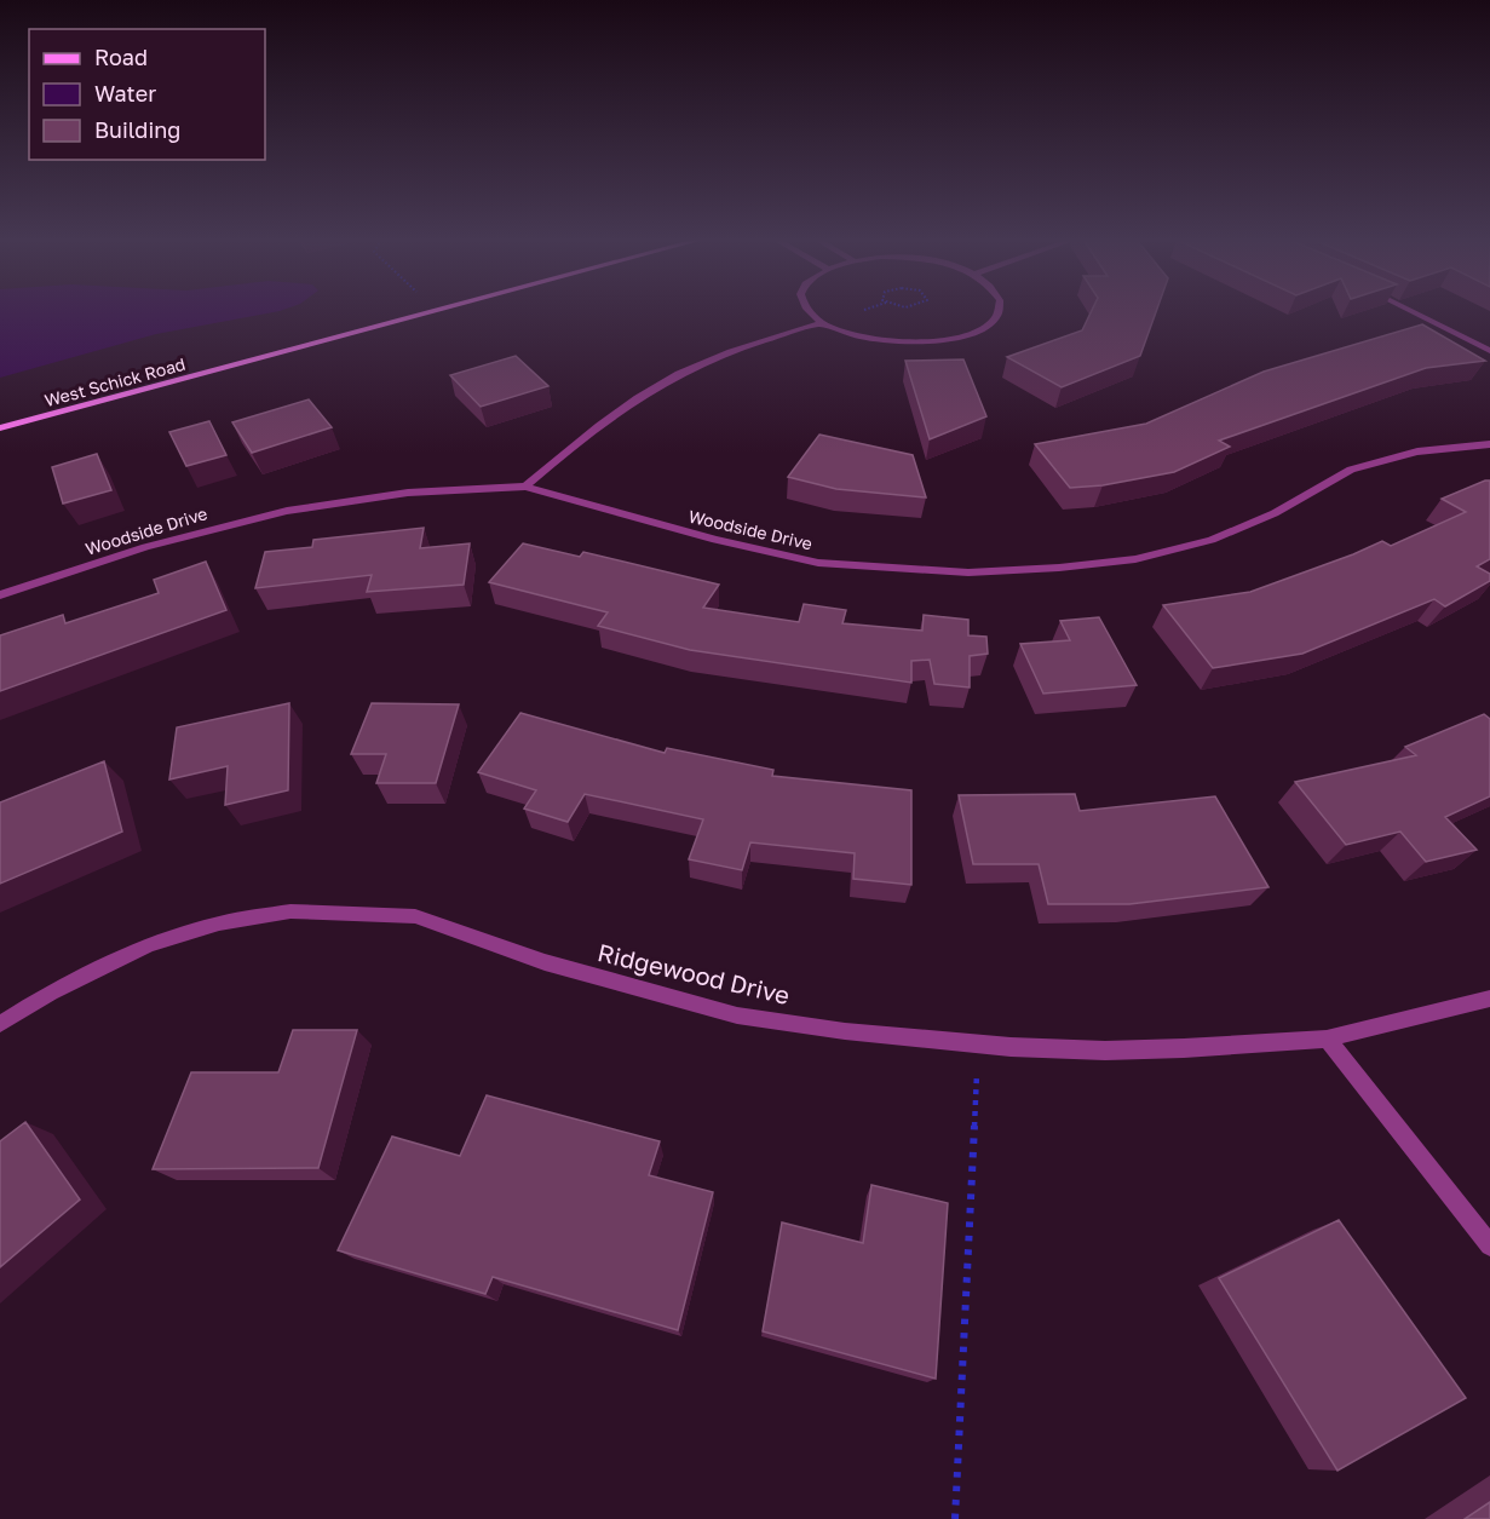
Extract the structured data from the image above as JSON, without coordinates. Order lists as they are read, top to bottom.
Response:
{
  "streets": {
    "street": ["West Schick Road", "Woodside Drive", "Ridgewood Drive"]
  },
  "legend": ["Road", "Water", "Building"]
}
